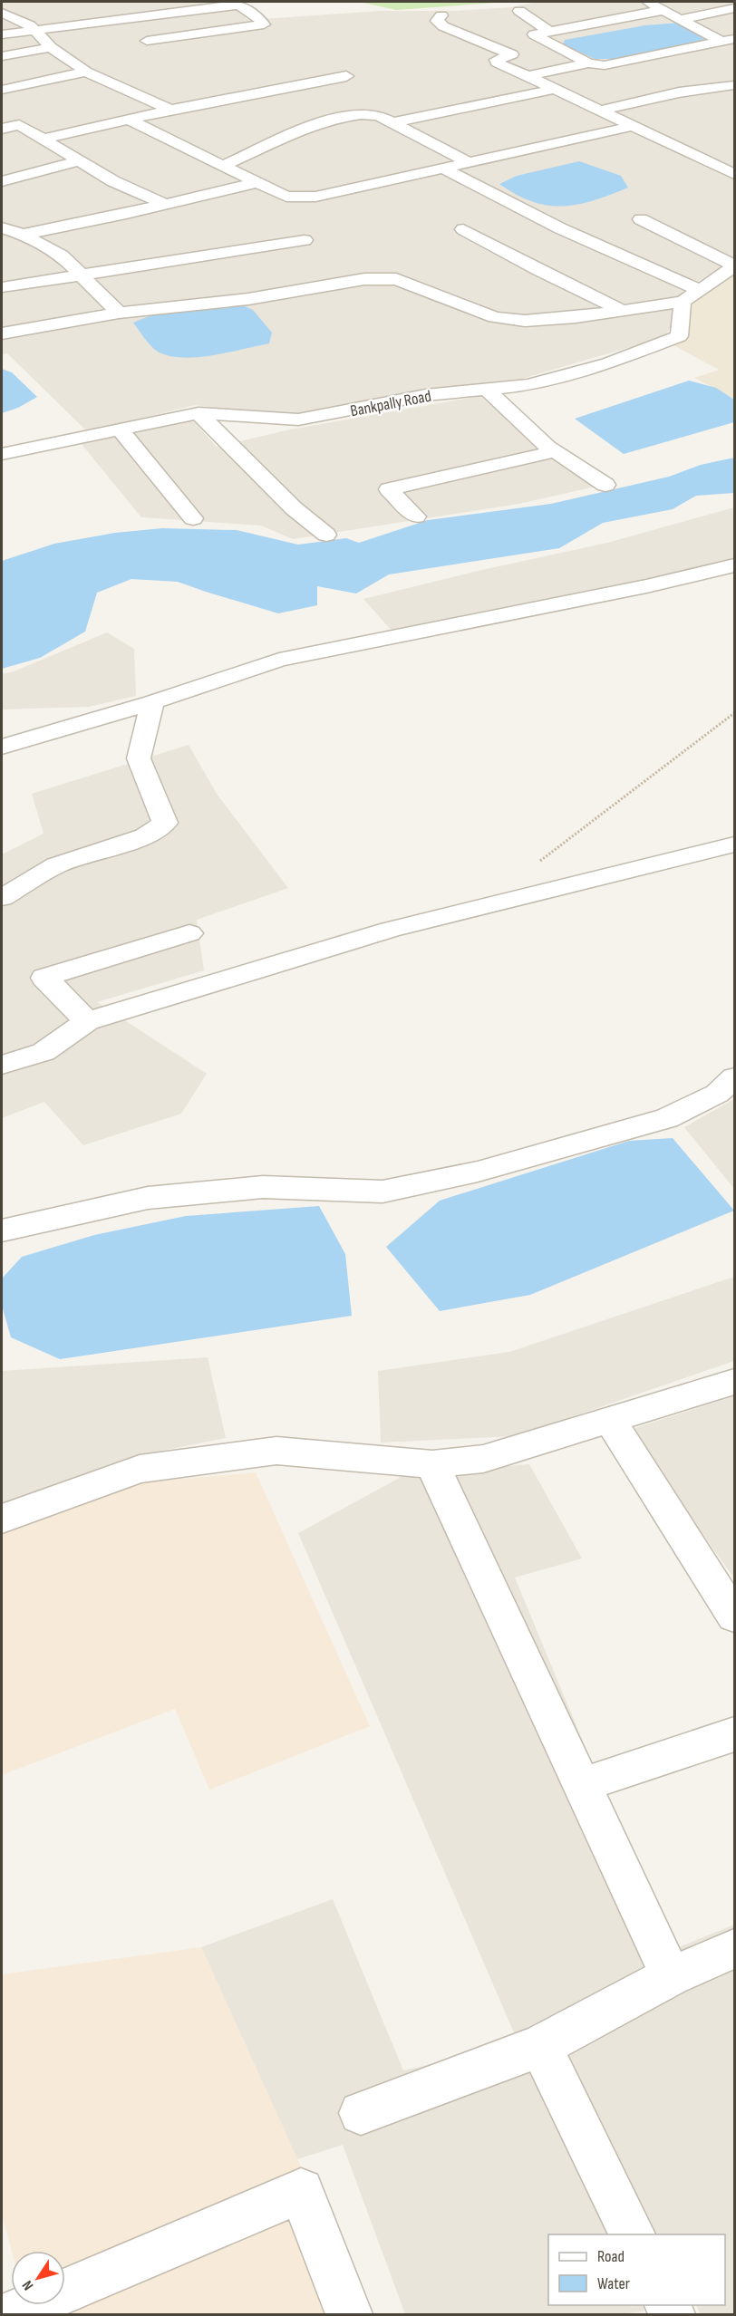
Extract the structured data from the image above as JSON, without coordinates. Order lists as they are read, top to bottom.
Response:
{
  "streets": {
    "street": ["Bankpally Road"]
  },
  "legend": ["Road", "Water"],
  "north": "bottom left"
}
